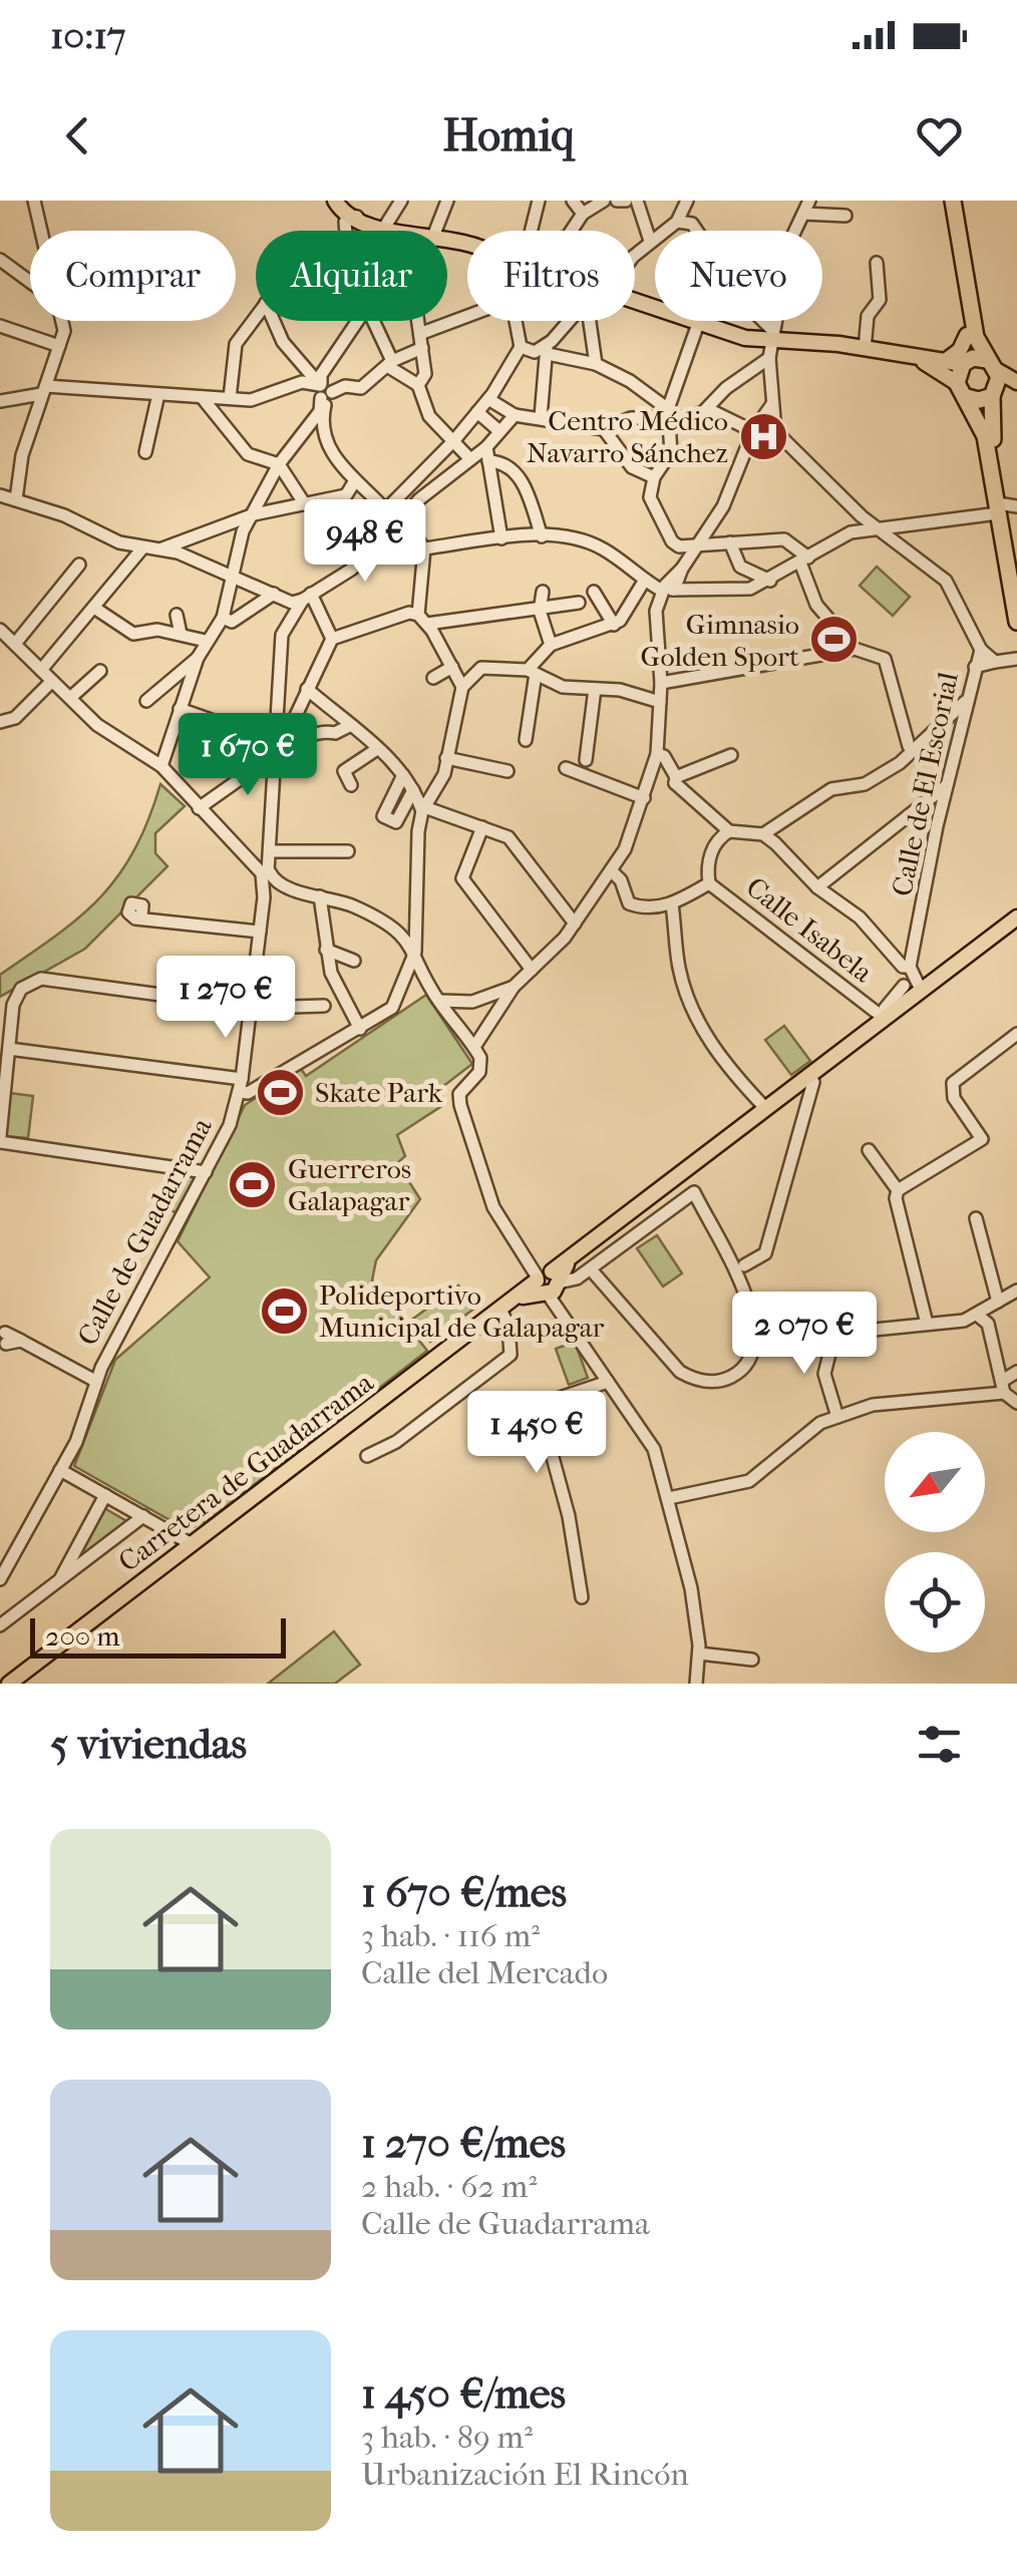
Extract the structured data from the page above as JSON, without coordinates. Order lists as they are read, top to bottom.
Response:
{
  "streets": {
    "main road": ["Carretera de Guadarrama"],
    "street": ["Calle de El Escorial", "Calle Isabela", "Calle de Guadarrama"]
  },
  "crossings": [
    ["Calle Isabela", "Carretera de Guadarrama"]
  ],
  "places": {
    "hospital": ["Centro Médico Navarro Sánchez"],
    "sports": [
      "Gimnasio Golden Sport",
      "Skate Park",
      "Guerreros Galapagar",
      "Polideportivo Municipal de Galapagar"
    ]
  },
  "scale_bar": "200 m",
  "north": "bottom left",
  "page": {
    "status": "10:17",
    "header": "Homiq",
    "chip": [
      "Comprar",
      "Alquilar",
      "Filtros",
      "Nuevo"
    ],
    "price": [
      "948 €",
      "1 670 €",
      "1 270 €",
      "2 070 €",
      "1 450 €"
    ],
    "scale": "200 m",
    "heading": "5 viviendas",
    "list": [
      {
        "name": "1 670 €/mes",
        "note": "3 hab. · 116 m² · Calle del Mercado"
      },
      {
        "name": "1 270 €/mes",
        "note": "2 hab. · 62 m² · Calle de Guadarrama"
      },
      {
        "name": "1 450 €/mes",
        "note": "3 hab. · 89 m² · Urbanización El Rincón"
      }
    ]
  }
}
